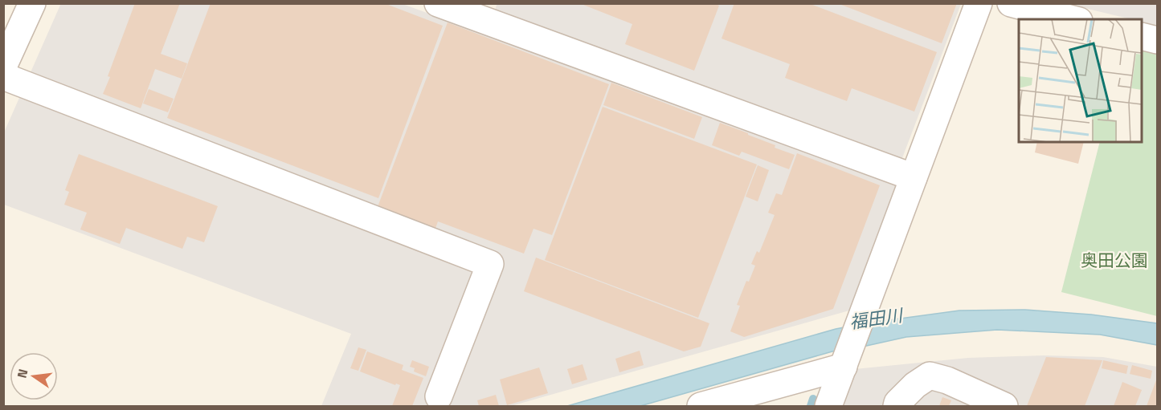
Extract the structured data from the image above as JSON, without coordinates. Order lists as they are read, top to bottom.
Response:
{
  "water": ["福田川"],
  "parks": ["奥田公園"],
  "north": "left"
}
